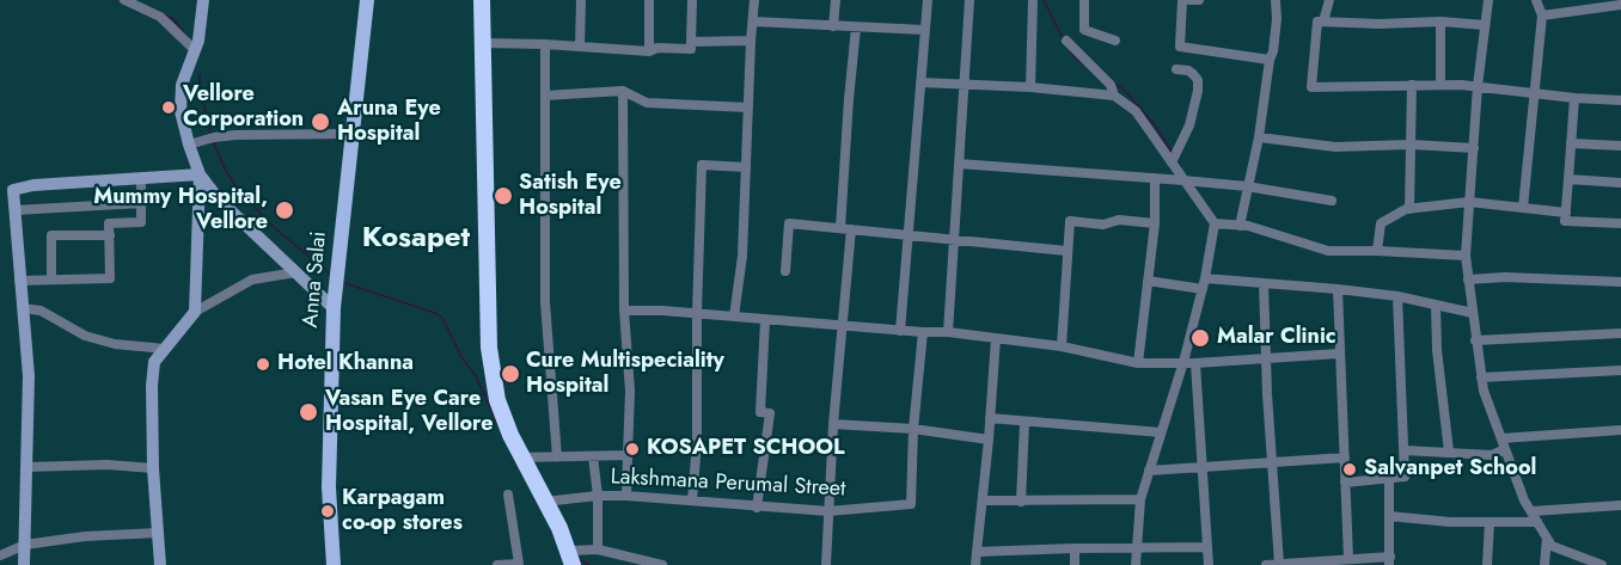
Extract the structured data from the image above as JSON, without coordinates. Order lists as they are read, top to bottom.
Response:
{
  "streets": {
    "main road": ["Anna Salai"],
    "street": ["Lakshmana Perumal Street"]
  },
  "districts": ["Kosapet"],
  "places": [
    "Vellore Corporation",
    "Aruna Eye Hospital",
    "Satish Eye Hospital",
    "Mummy Hospital, Vellore",
    "Malar Clinic",
    "Hotel Khanna",
    "Cure Multispeciality Hospital",
    "Vasan Eye Care Hospital, Vellore",
    "KOSAPET SCHOOL",
    "Salvanpet School",
    "Karpagam co-op stores"
  ]
}
